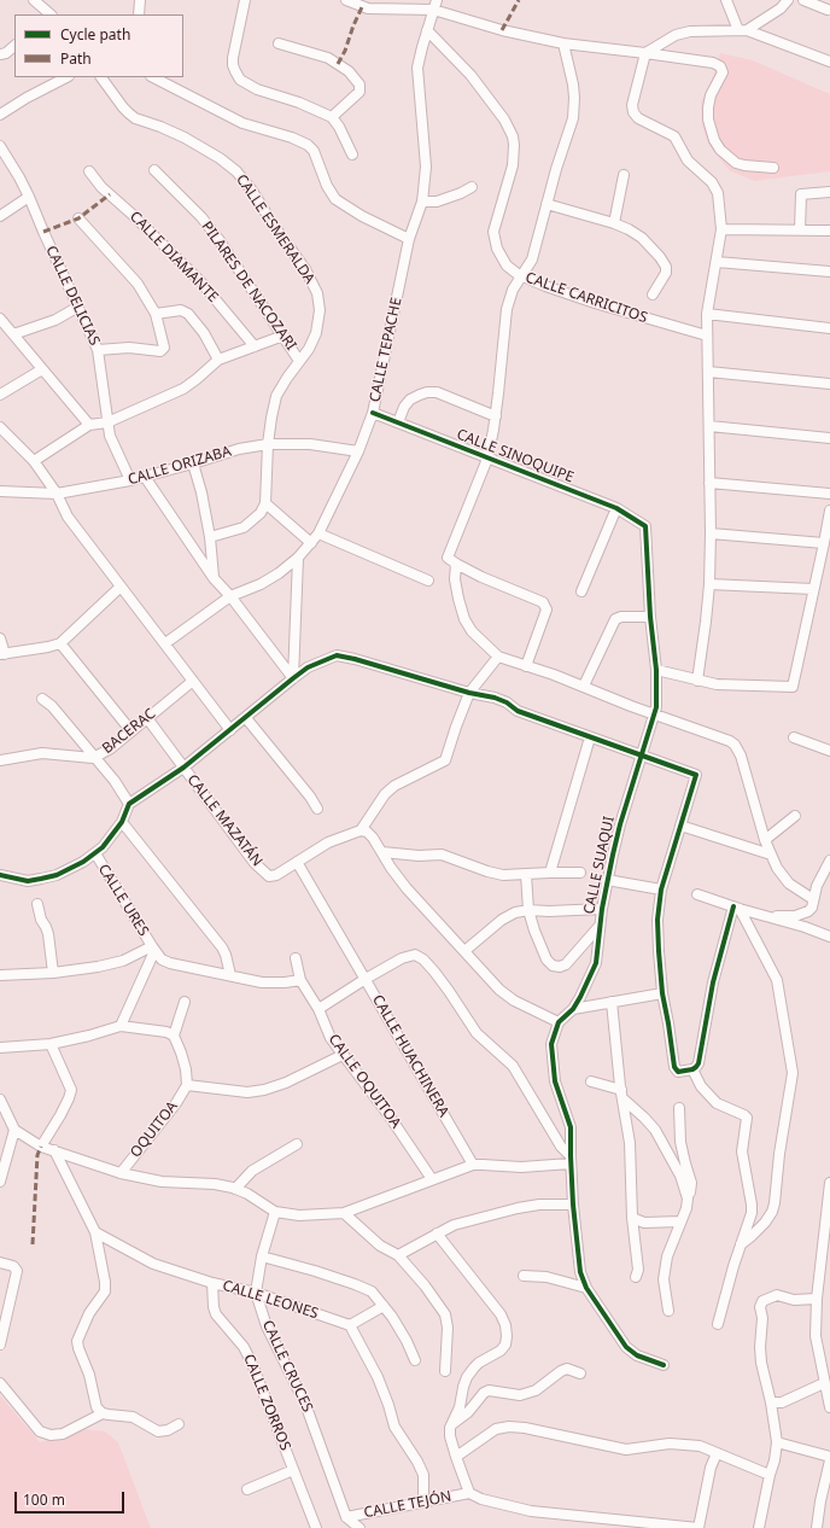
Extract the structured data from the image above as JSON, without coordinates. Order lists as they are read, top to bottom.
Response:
{
  "streets": {
    "street": [
      "CALLE ESMERALDA",
      "CALLE DIAMANTE",
      "PILARES DE NACOZARI",
      "CALLE DELICIAS",
      "CALLE CARRICITOS",
      "CALLE TEPACHE",
      "CALLE SINOQUIPE",
      "CALLE ORIZABA",
      "BACERAC",
      "CALLE MAZATÁN",
      "CALLE SUAQUI",
      "CALLE URES",
      "CALLE HUACHINERA",
      "CALLE OQUITOA",
      "OQUITOA",
      "CALLE LEONES",
      "CALLE CRUCES",
      "CALLE ZORROS",
      "CALLE TEJÓN"
    ]
  },
  "crossings": [
    ["CALLE ESMERALDA", "PILARES DE NACOZARI"],
    ["CALLE ESMERALDA", "CALLE ORIZABA"],
    ["CALLE DELICIAS", "CALLE ORIZABA"],
    ["CALLE CARRICITOS", "CALLE TEPACHE"],
    ["CALLE TEPACHE", "CALLE SINOQUIPE"],
    ["CALLE TEPACHE", "CALLE ORIZABA"],
    ["CALLE SINOQUIPE", "CALLE SUAQUI"],
    ["BACERAC", "CALLE MAZATÁN"],
    ["CALLE MAZATÁN", "CALLE HUACHINERA"],
    ["CALLE LEONES", "CALLE CRUCES"],
    ["CALLE LEONES", "CALLE ZORROS"],
    ["CALLE CRUCES", "CALLE TEJÓN"]
  ],
  "legend": ["Cycle path", "Path"],
  "scale_bar": "100 m"
}
